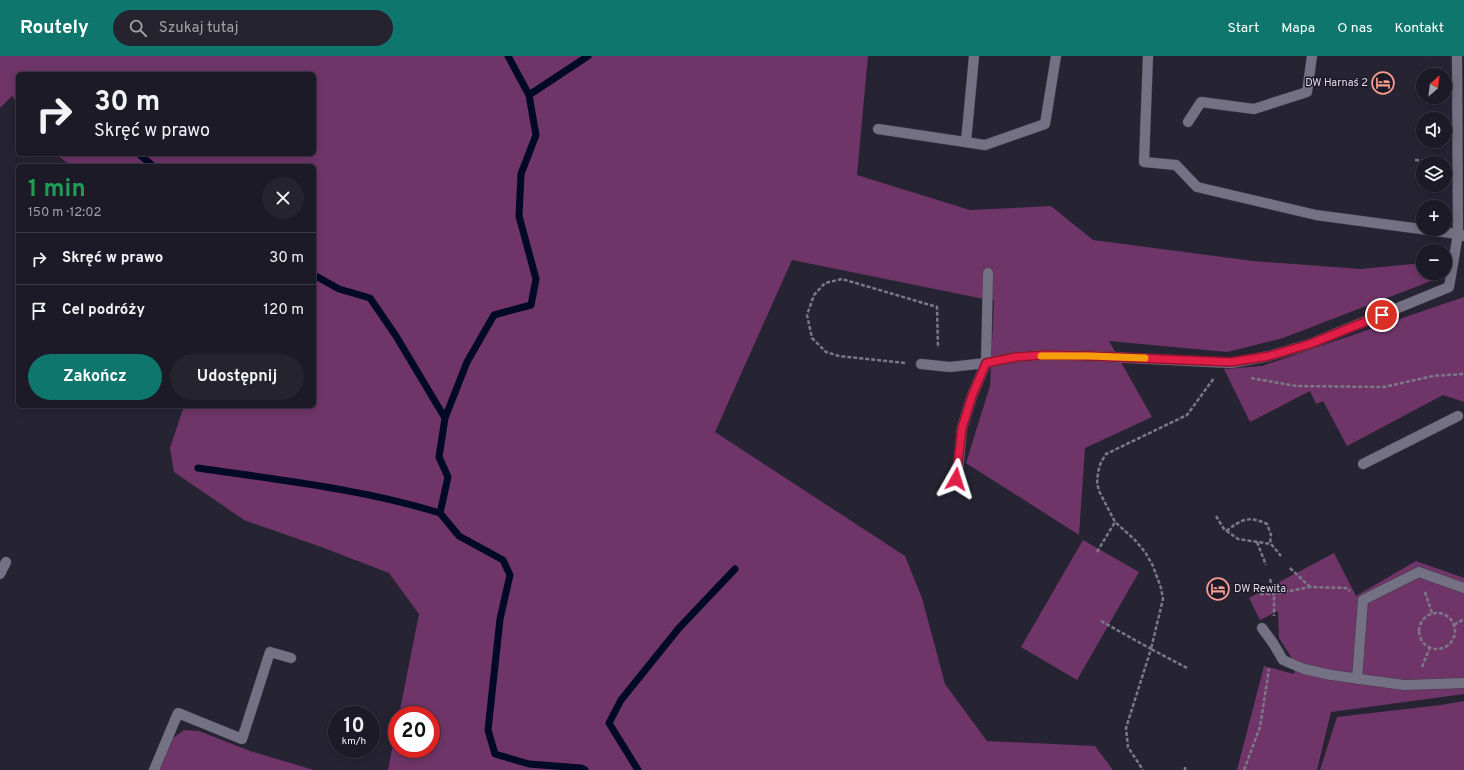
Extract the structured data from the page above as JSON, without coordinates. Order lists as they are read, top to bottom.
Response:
{
  "places": {
    "hotel": ["DW Harnaś 2", "DW Rewita"]
  },
  "north": "top right",
  "page": {
    "header": "Routely",
    "search": "Szukaj tutaj",
    "nav": [
      "Start",
      "Mapa",
      "O nas",
      "Kontakt"
    ],
    "map_buttons": ["+", "−"],
    "turn": ["30 m", "Skręć w prawo"],
    "heading": ["1 min", "150 m · 12:02"],
    "list": [
      {
        "name": "Skręć w prawo",
        "value": "30 m"
      },
      {
        "name": "Cel podróży",
        "value": "120 m"
      }
    ],
    "buttons": ["Zakończ", "Udostępnij"],
    "speed": "10 km/h",
    "limit": "20"
  }
}
